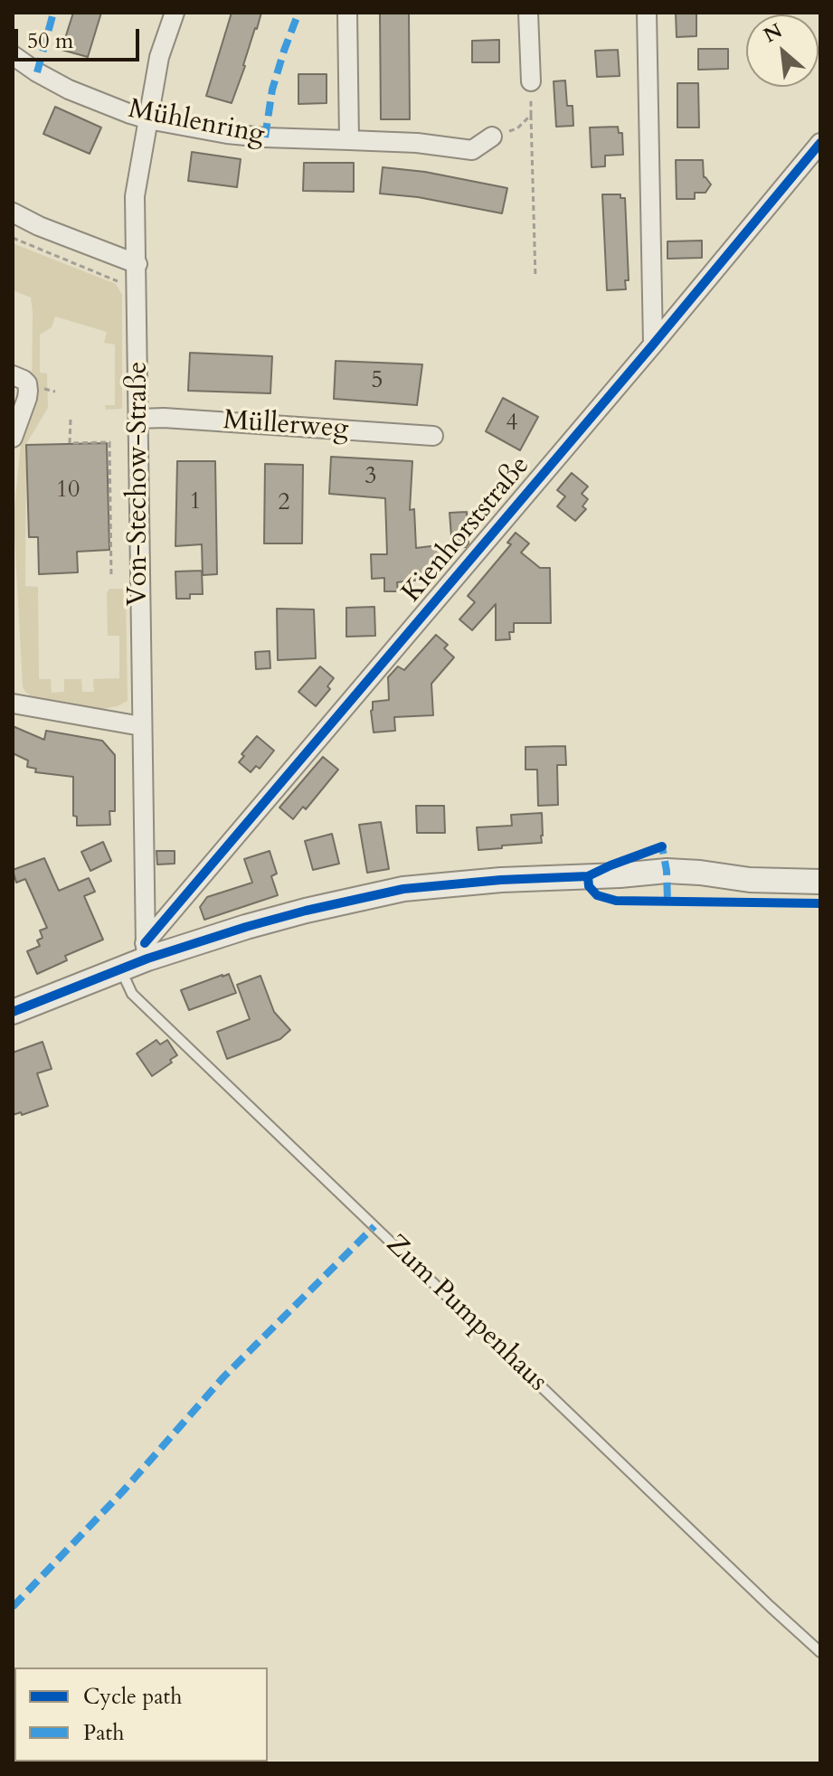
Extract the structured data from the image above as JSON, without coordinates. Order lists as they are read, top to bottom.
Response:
{
  "streets": {
    "street": [
      "Mühlenring",
      "Müllerweg",
      "Von-Stechow-Straße",
      "Kienhorststraße"
    ],
    "lane": ["Zum Pumpenhaus"]
  },
  "crossings": [
    ["Mühlenring", "Von-Stechow-Straße"],
    ["Müllerweg", "Von-Stechow-Straße"],
    ["Von-Stechow-Straße", "Kienhorststraße"]
  ],
  "house_numbers": [
    "5",
    "4",
    "3",
    "10",
    "1",
    "2"
  ],
  "legend": ["Cycle path", "Path"],
  "scale_bar": "50 m",
  "north": "top left"
}
